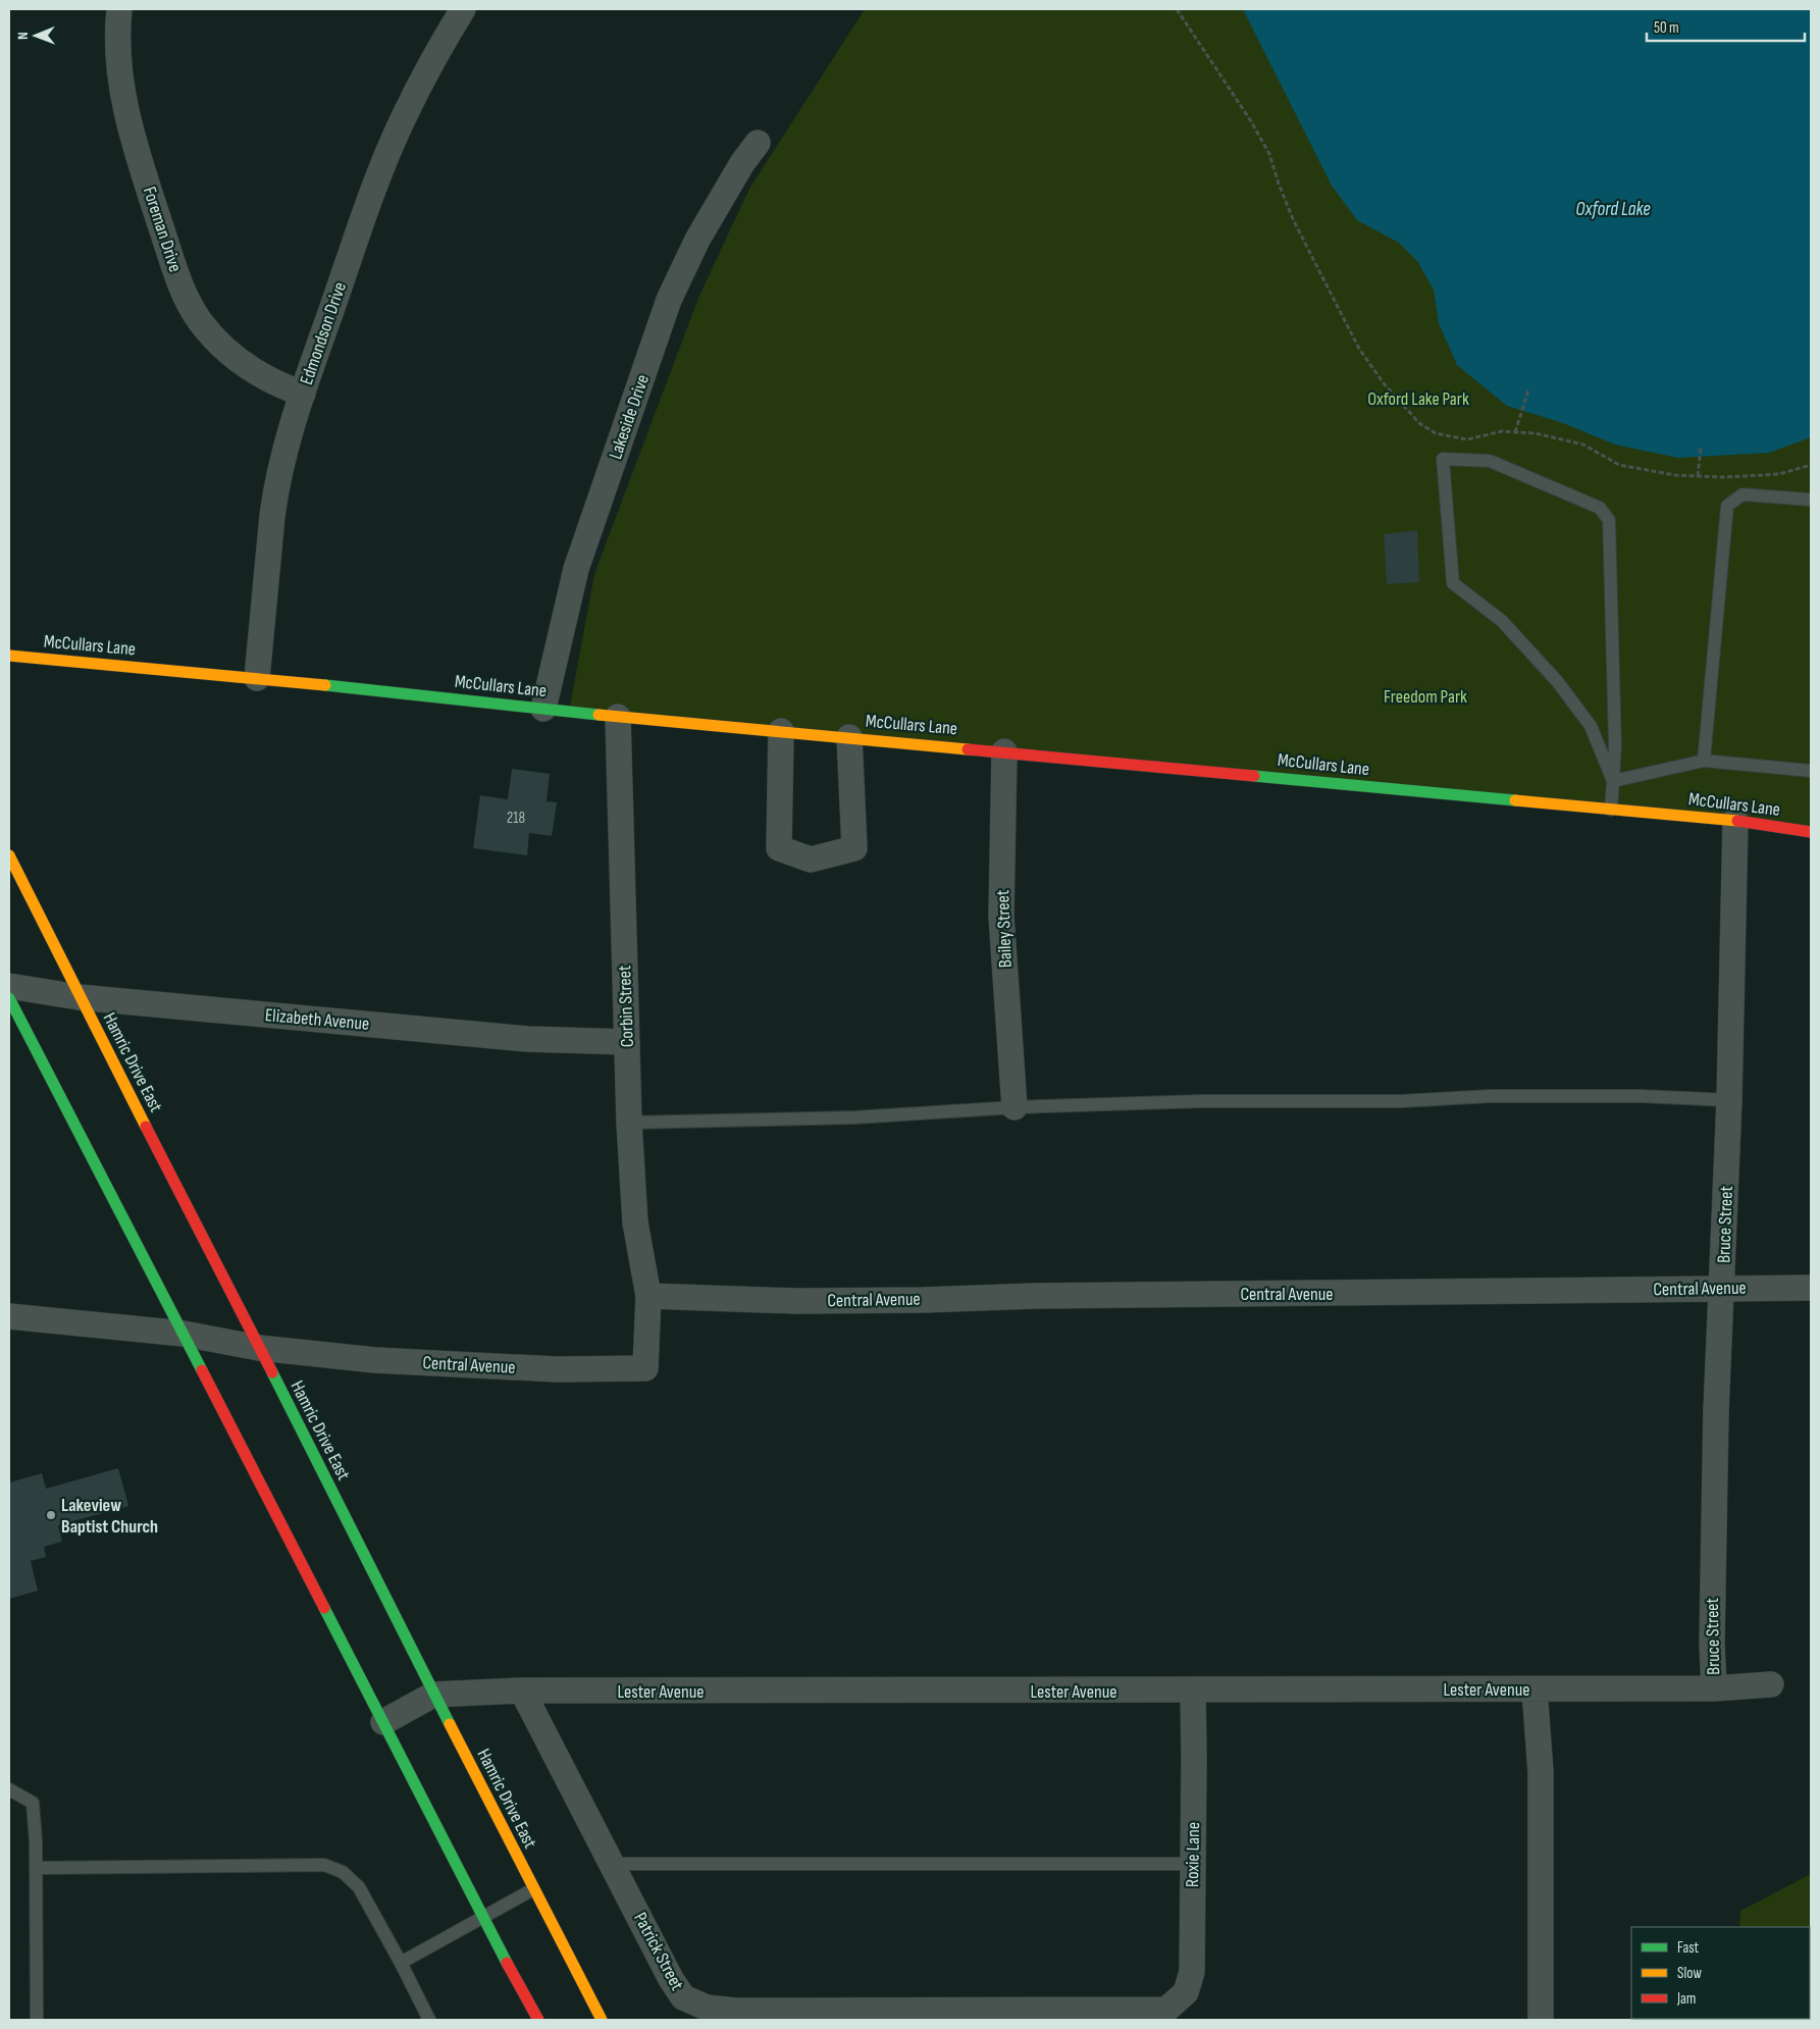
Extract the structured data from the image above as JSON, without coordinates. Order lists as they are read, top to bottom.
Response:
{
  "streets": {
    "main road": ["McCullars Lane", "Hamric Drive East"],
    "street": [
      "Foreman Drive",
      "Edmondson Drive",
      "Lakeside Drive",
      "Bailey Street",
      "Corbin Street",
      "Elizabeth Avenue",
      "Bruce Street",
      "Central Avenue",
      "Lester Avenue",
      "Roxie Lane",
      "Patrick Street"
    ]
  },
  "crossings": [
    ["Foreman Drive", "Edmondson Drive"],
    ["Edmondson Drive", "McCullars Lane"],
    ["Lakeside Drive", "McCullars Lane"],
    ["McCullars Lane", "Bailey Street"],
    ["McCullars Lane", "Corbin Street"],
    ["McCullars Lane", "Bruce Street"],
    ["Corbin Street", "Elizabeth Avenue"],
    ["Corbin Street", "Central Avenue"],
    ["Elizabeth Avenue", "Hamric Drive East"],
    ["Hamric Drive East", "Central Avenue"],
    ["Hamric Drive East", "Lester Avenue"],
    ["Bruce Street", "Central Avenue"],
    ["Bruce Street", "Lester Avenue"],
    ["Lester Avenue", "Roxie Lane"],
    ["Lester Avenue", "Patrick Street"],
    ["Roxie Lane", "Patrick Street"]
  ],
  "water": ["Oxford Lake"],
  "parks": ["Oxford Lake Park", "Freedom Park"],
  "places": ["Lakeview Baptist Church"],
  "house_numbers": ["218"],
  "legend": ["Fast", "Slow", "Jam"],
  "scale_bar": "50 m",
  "north": "left"
}
